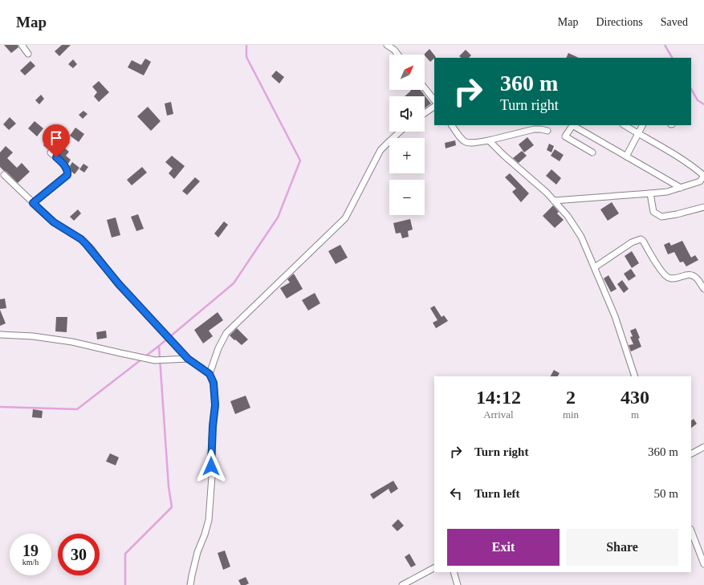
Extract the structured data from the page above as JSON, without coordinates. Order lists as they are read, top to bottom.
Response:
{
  "north": "top right",
  "page": {
    "header": "Map",
    "nav": ["Map", "Directions", "Saved"],
    "map_buttons": ["+", "−"],
    "turn": ["360 m", "Turn right"],
    "eta": [
      "14:12",
      "Arrival",
      "2",
      "min",
      "430",
      "m"
    ],
    "list": [
      {
        "name": "Turn right",
        "value": "360 m"
      },
      {
        "name": "Turn left",
        "value": "50 m"
      }
    ],
    "buttons": ["Exit", "Share"],
    "speed": "19 km/h",
    "limit": "30"
  }
}
